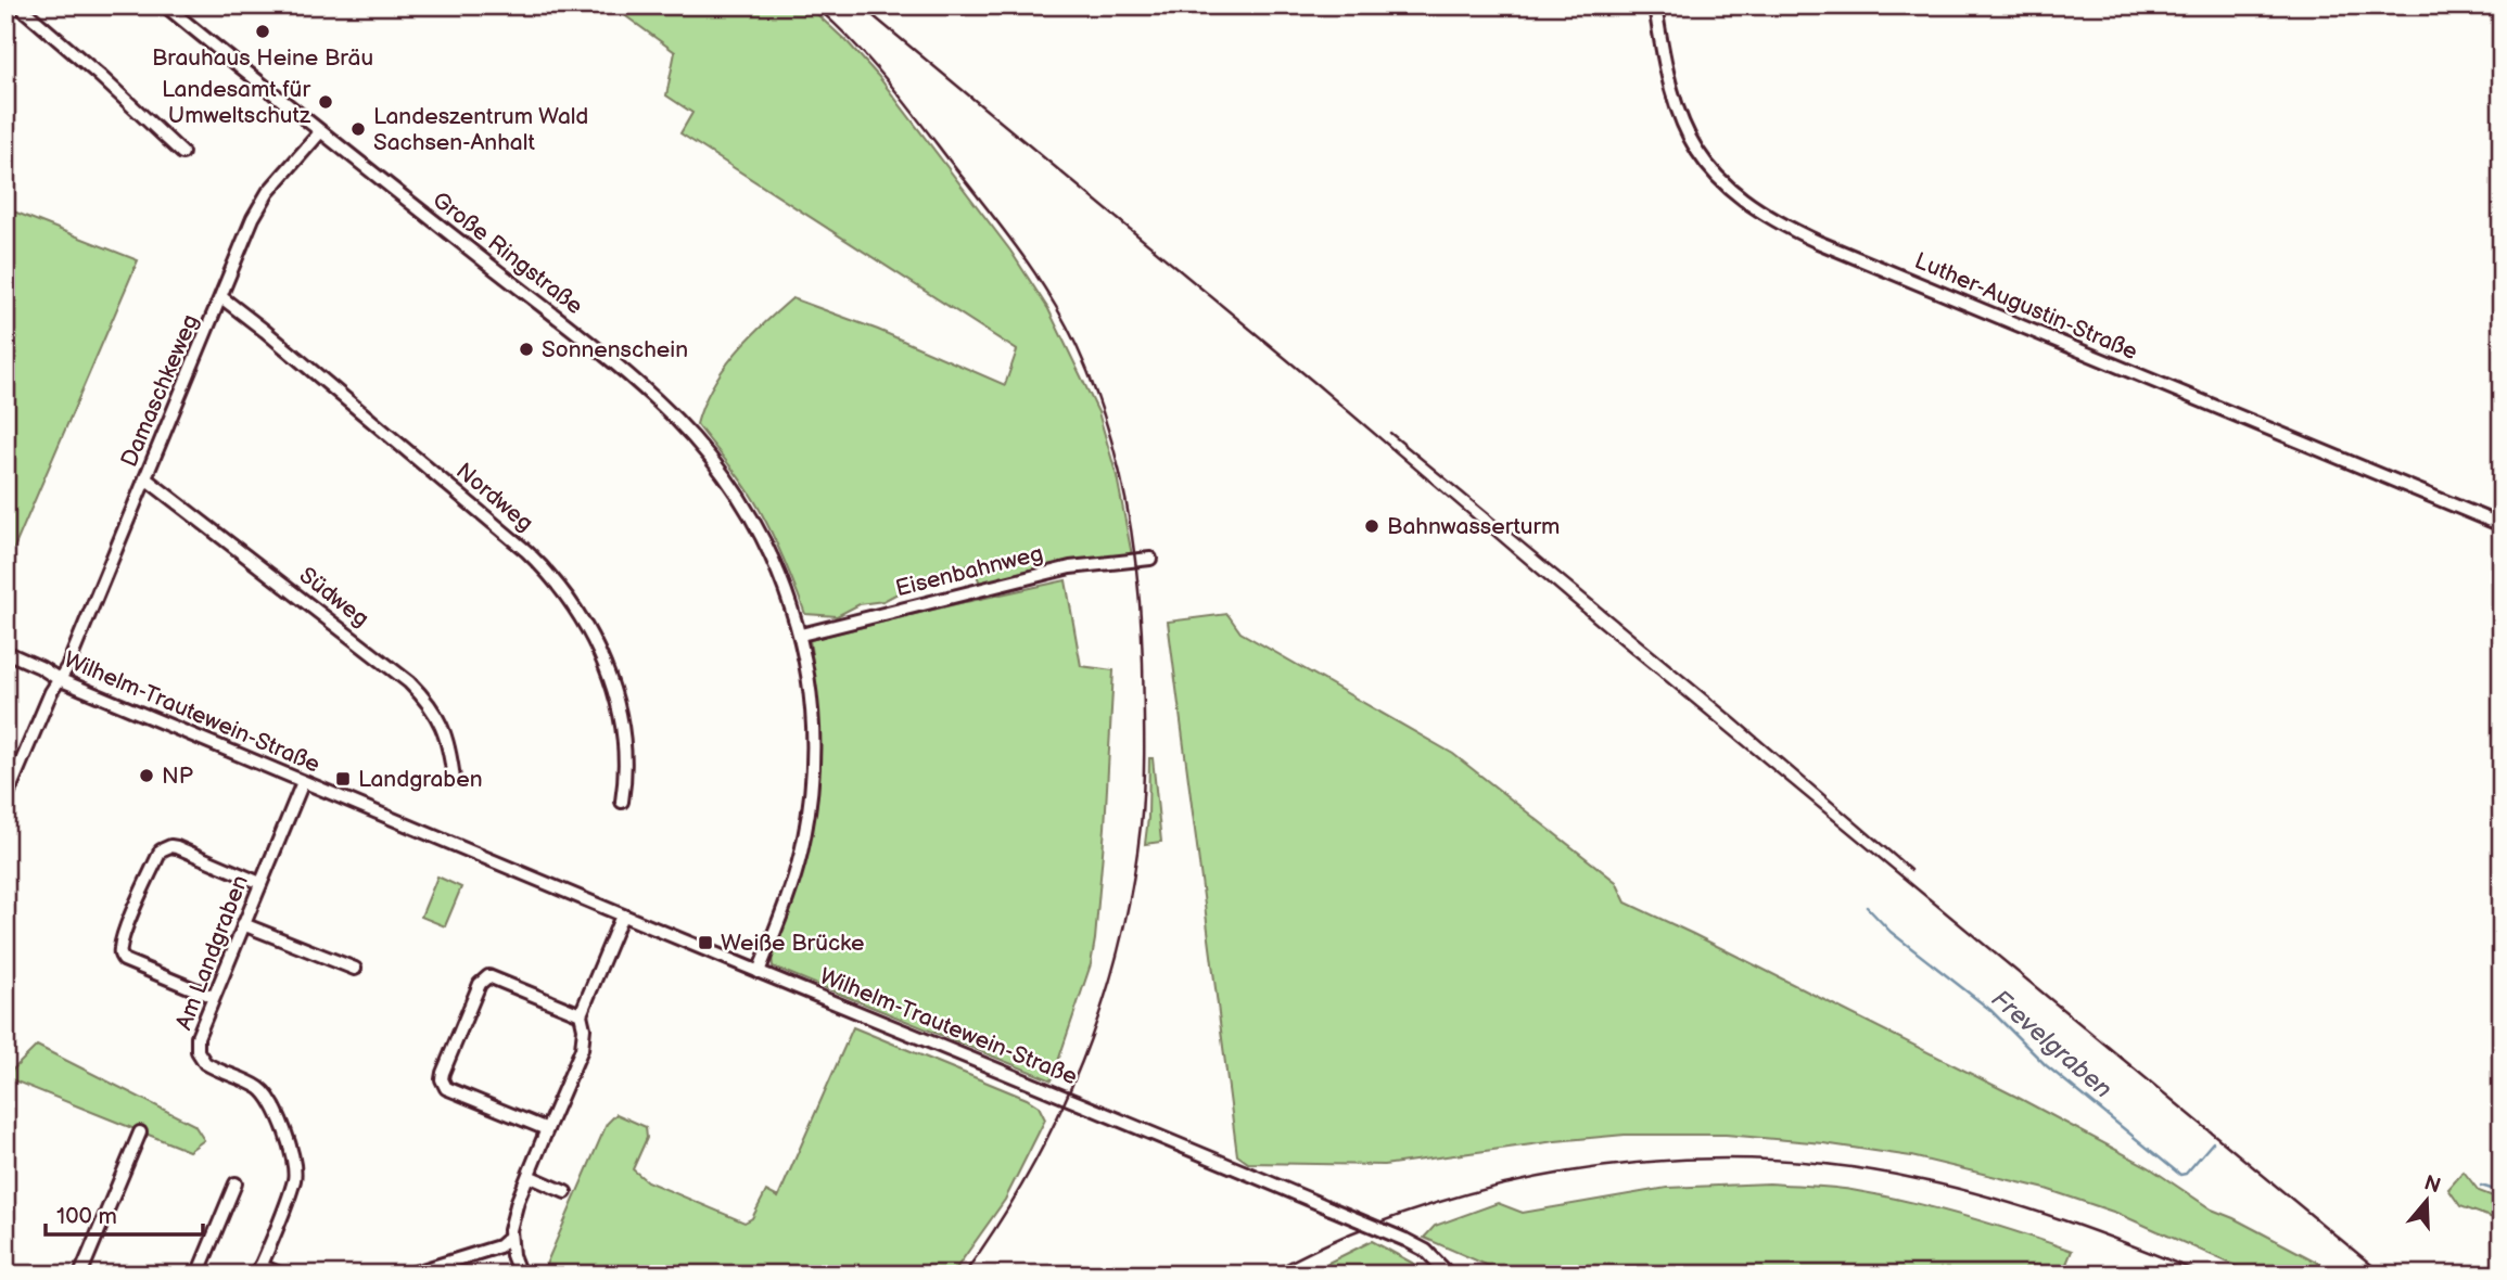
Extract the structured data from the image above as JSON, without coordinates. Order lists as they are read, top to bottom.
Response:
{
  "streets": {
    "street": [
      "Große Ringstraße",
      "Luther-Augustin-Straße",
      "Damaschkeweg",
      "Nordweg",
      "Eisenbahnweg",
      "Südweg",
      "Wilhelm-Trautewein-Straße",
      "Am Landgraben"
    ]
  },
  "crossings": [
    ["Große Ringstraße", "Damaschkeweg"],
    ["Große Ringstraße", "Eisenbahnweg"],
    ["Große Ringstraße", "Wilhelm-Trautewein-Straße"],
    ["Damaschkeweg", "Nordweg"],
    ["Damaschkeweg", "Südweg"],
    ["Damaschkeweg", "Wilhelm-Trautewein-Straße"],
    ["Wilhelm-Trautewein-Straße", "Am Landgraben"]
  ],
  "water": ["Frevelgraben"],
  "places": {
    "other": [
      "Brauhaus Heine Bräu",
      "Landesamt für Umweltschutz",
      "Landeszentrum Wald Sachsen-Anhalt",
      "Sonnenschein",
      "Bahnwasserturm",
      "NP"
    ],
    "transit": ["Landgraben", "Weiße Brücke"]
  },
  "scale_bar": "100 m",
  "north": "top"
}
